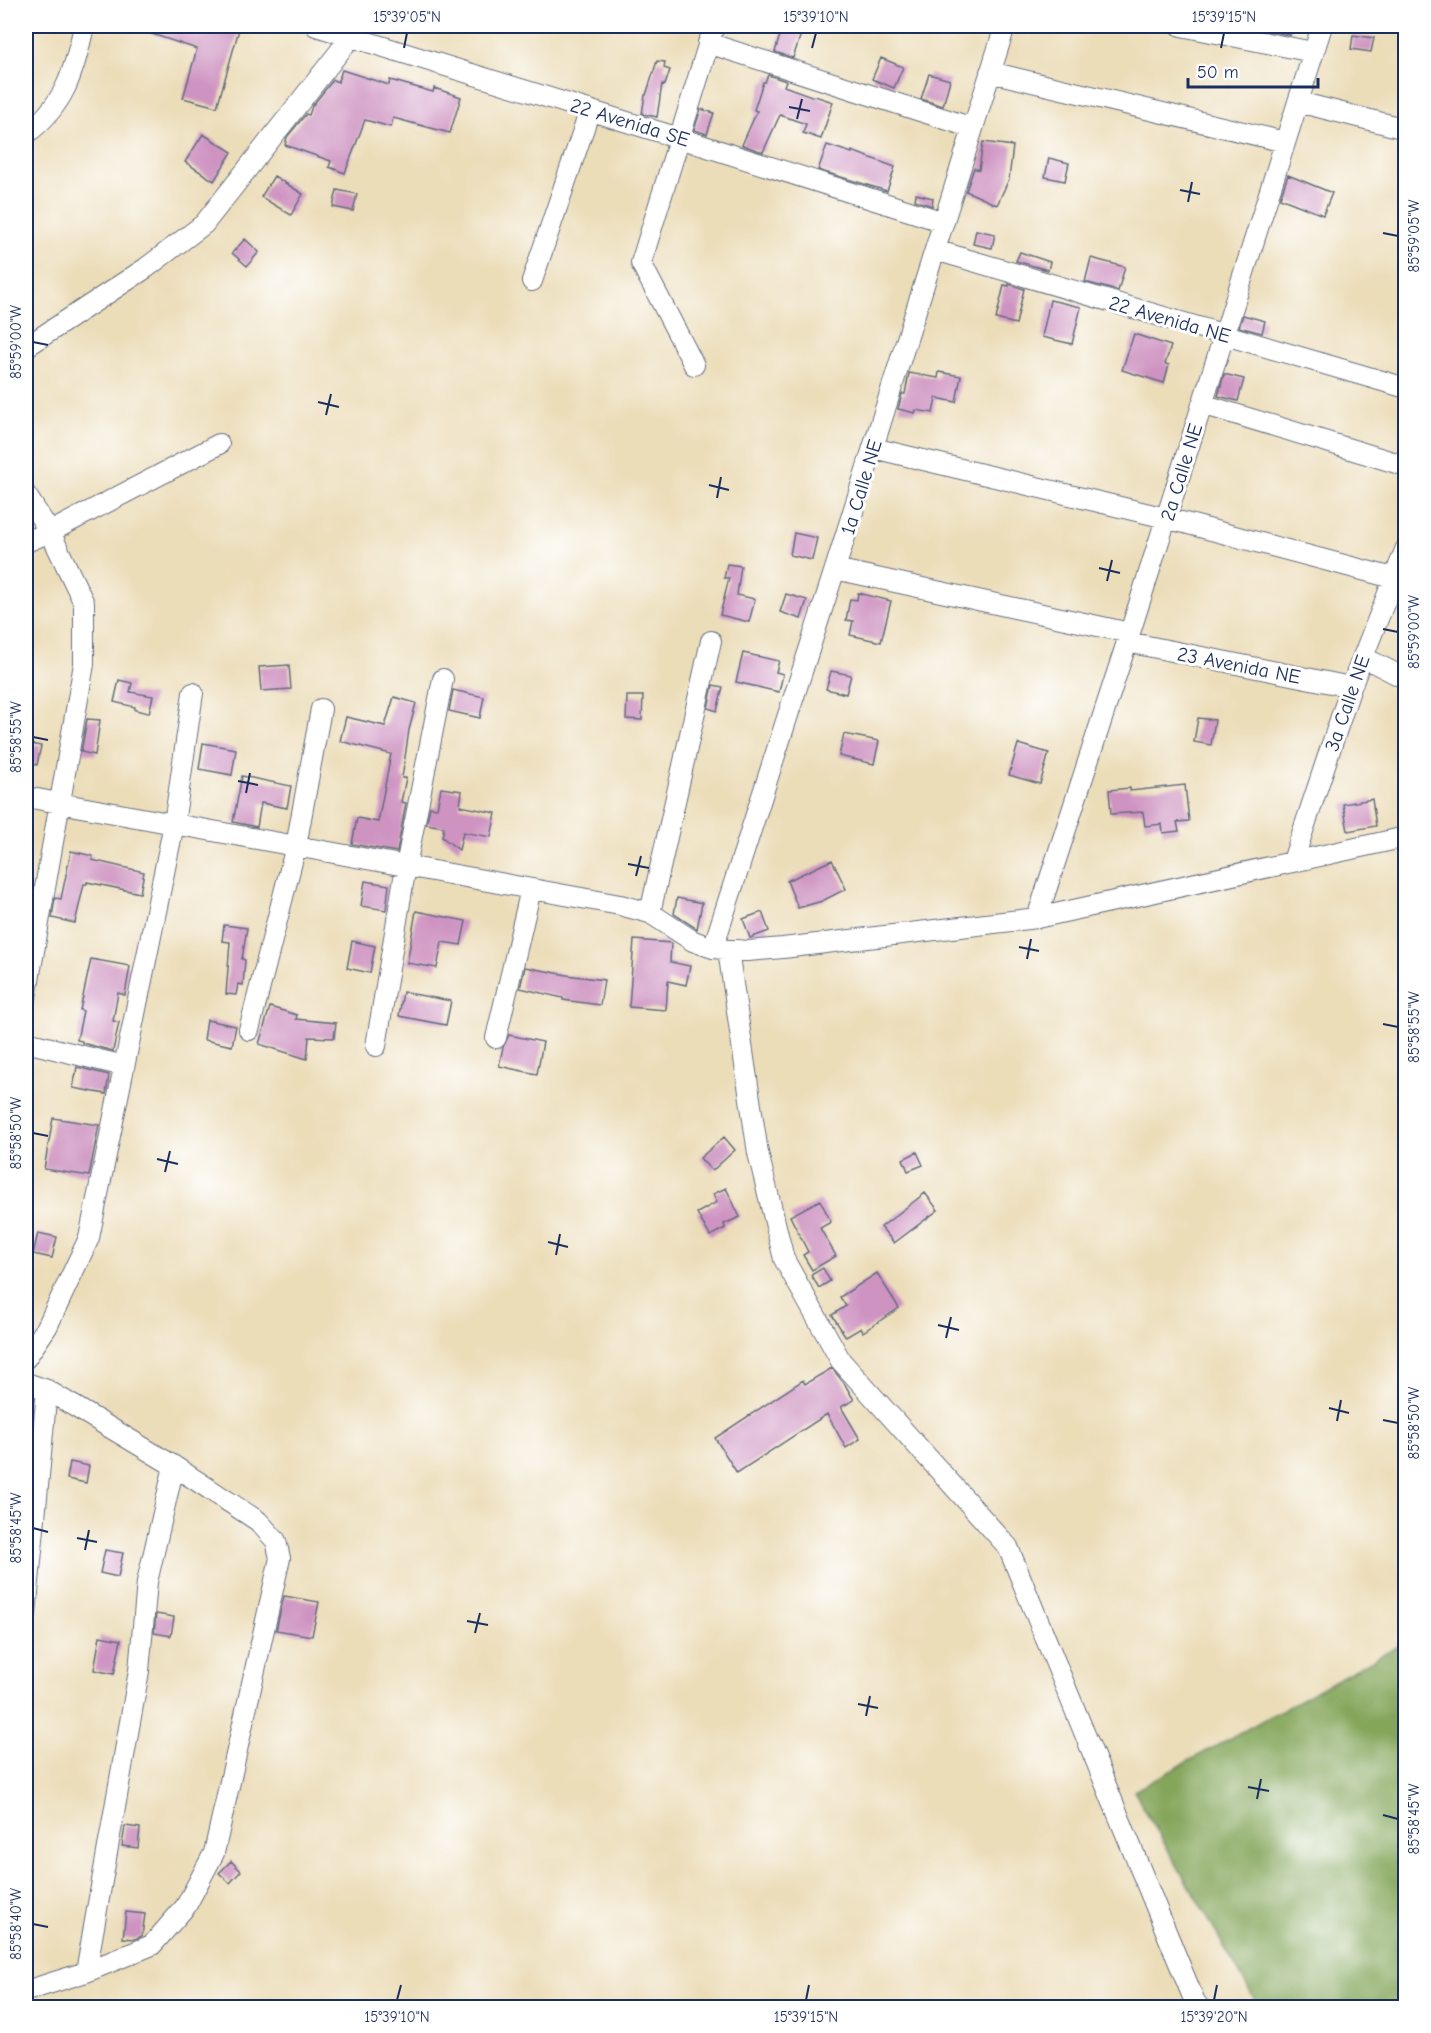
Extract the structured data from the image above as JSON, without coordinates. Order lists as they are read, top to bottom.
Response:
{
  "streets": {
    "street": [
      "22 Avenida SE",
      "22 Avenida NE",
      "2a Calle NE",
      "1a Calle NE",
      "23 Avenida NE",
      "3a Calle NE"
    ]
  },
  "crossings": [
    ["22 Avenida SE", "1a Calle NE"],
    ["22 Avenida NE", "2a Calle NE"],
    ["22 Avenida NE", "1a Calle NE"],
    ["2a Calle NE", "23 Avenida NE"],
    ["1a Calle NE", "23 Avenida NE"],
    ["23 Avenida NE", "3a Calle NE"]
  ],
  "scale_bar": "50 m",
  "coordinates": [
    "15°39'05\"N",
    "15°39'10\"N",
    "15°39'15\"N",
    "85°59'05\"W",
    "85°59'00\"W",
    "85°58'55\"W",
    "85°58'50\"W",
    "85°58'45\"W",
    "85°58'40\"W",
    "15°39'20\"N"
  ]
}
